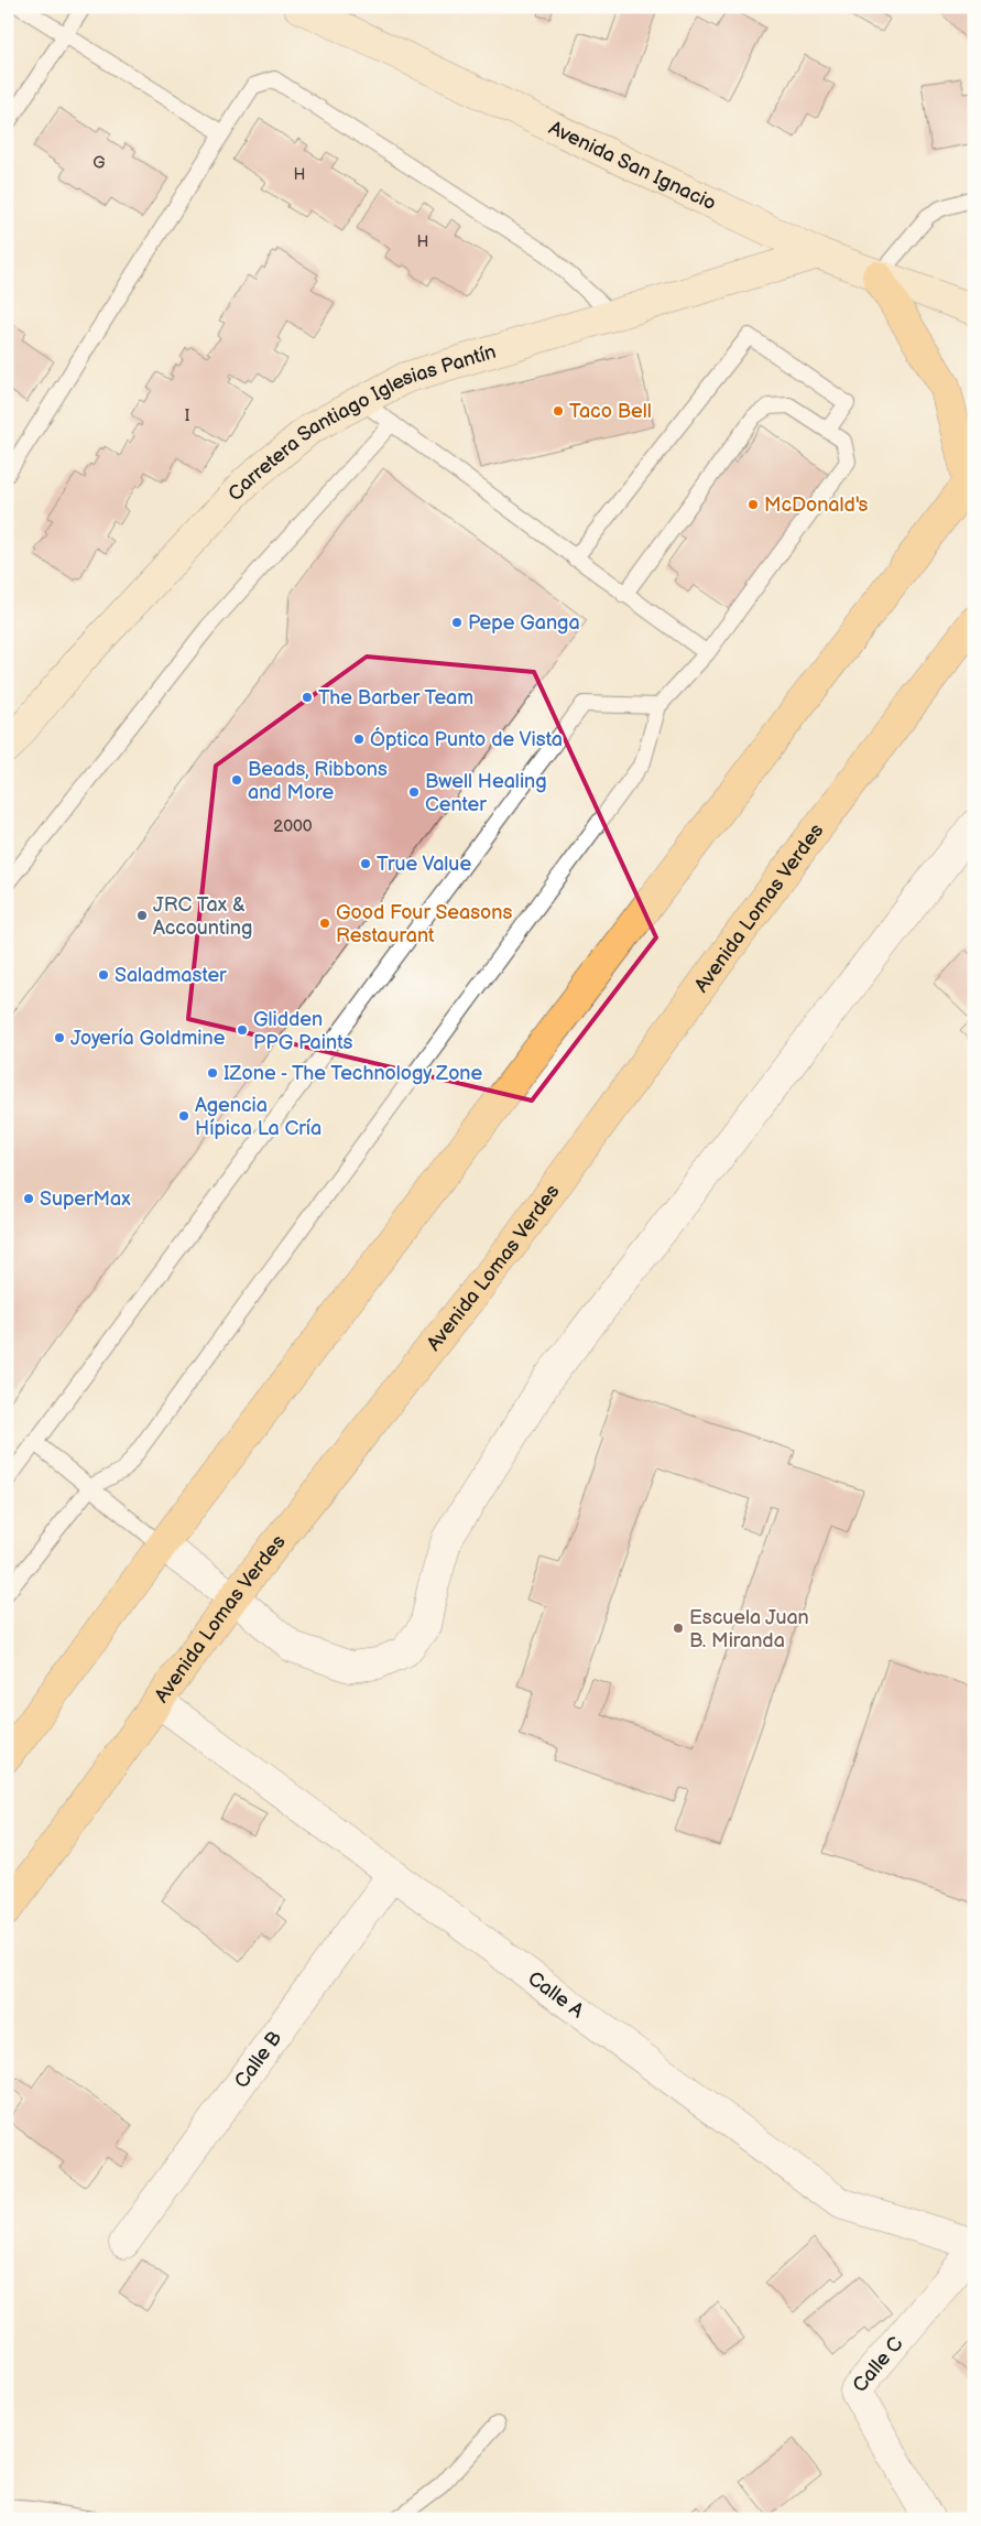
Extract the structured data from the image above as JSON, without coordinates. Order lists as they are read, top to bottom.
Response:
{
  "streets": {
    "main road": ["Avenida Lomas Verdes"],
    "street": [
      "Avenida San Ignacio",
      "Carretera Santiago Iglesias Pantín",
      "Calle A",
      "Calle B",
      "Calle C"
    ]
  },
  "crossings": [
    ["Avenida San Ignacio", "Carretera Santiago Iglesias Pantín"],
    ["Avenida Lomas Verdes", "Calle A"],
    ["Calle A", "Calle B"]
  ],
  "places": [
    "Taco Bell",
    "McDonald's",
    "Pepe Ganga",
    "The Barber Team",
    "Óptica Punto de Vista",
    "Beads, Ribbons and More",
    "Bwell Healing Center",
    "True Value",
    "JRC Tax & Accounting",
    "Good Four Seasons Restaurant",
    "Saladmaster",
    "Glidden PPG Paints",
    "Joyería Goldmine",
    "IZone - The Technology Zone",
    "Agencia Hípica La Cría",
    "SuperMax",
    "Escuela Juan B. Miranda"
  ],
  "house_numbers": [
    "G",
    "H",
    "H",
    "I",
    "2000"
  ]
}
